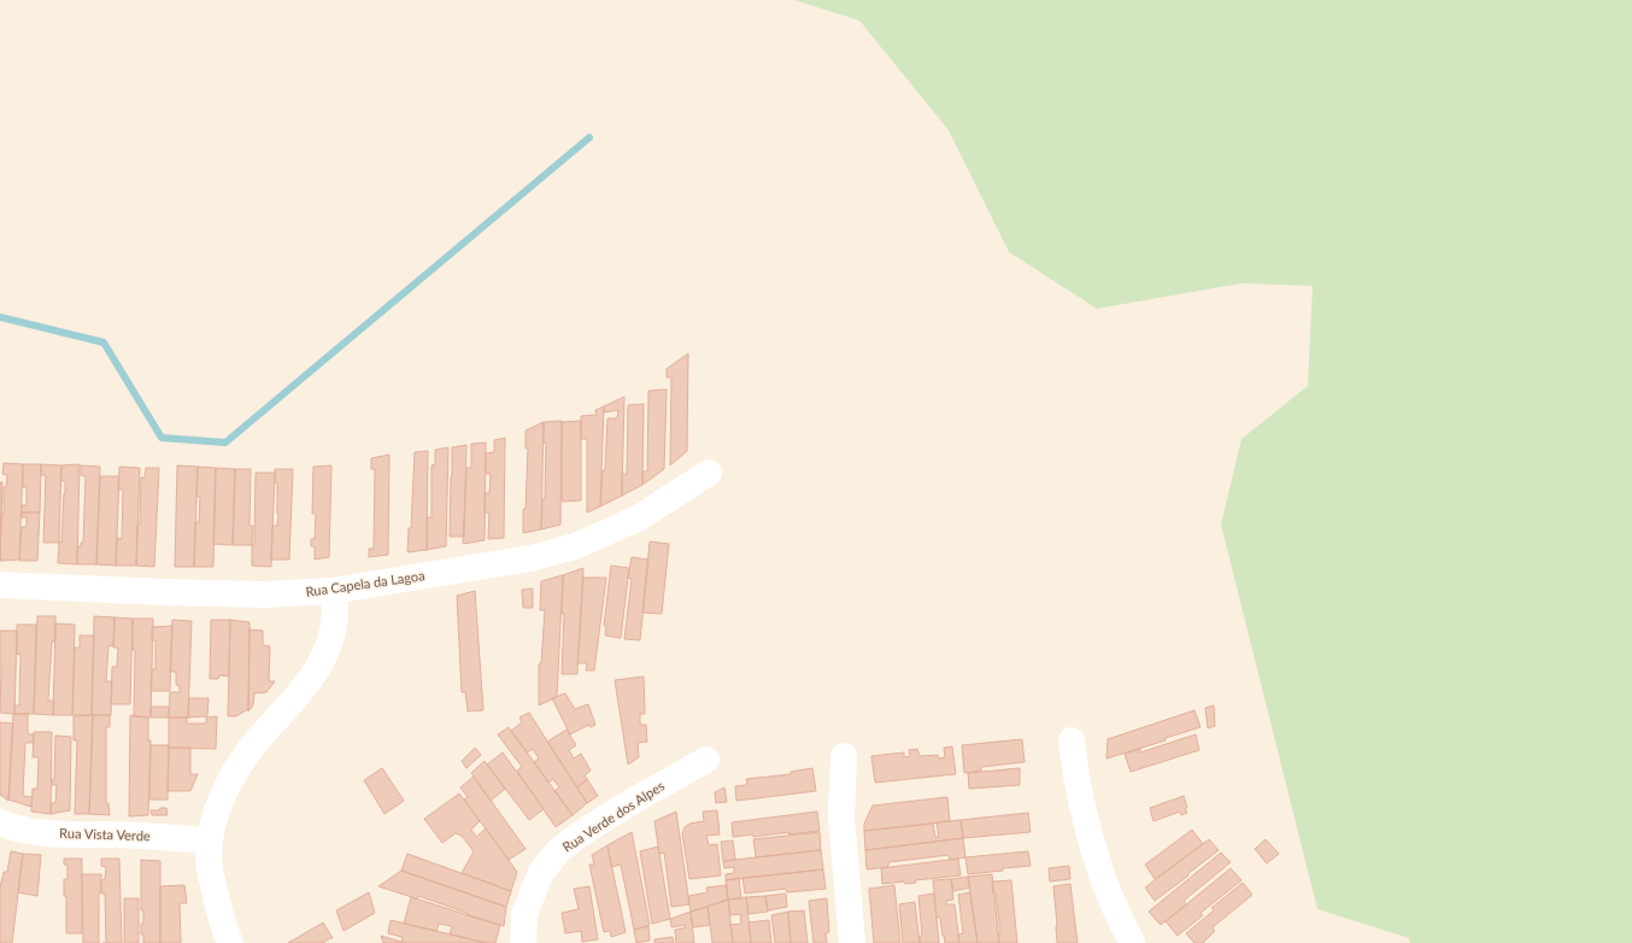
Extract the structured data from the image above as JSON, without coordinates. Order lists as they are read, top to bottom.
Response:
{
  "streets": {
    "street": ["Rua Capela da Lagoa", "Rua Verde dos Alpes", "Rua Vista Verde"]
  }
}
